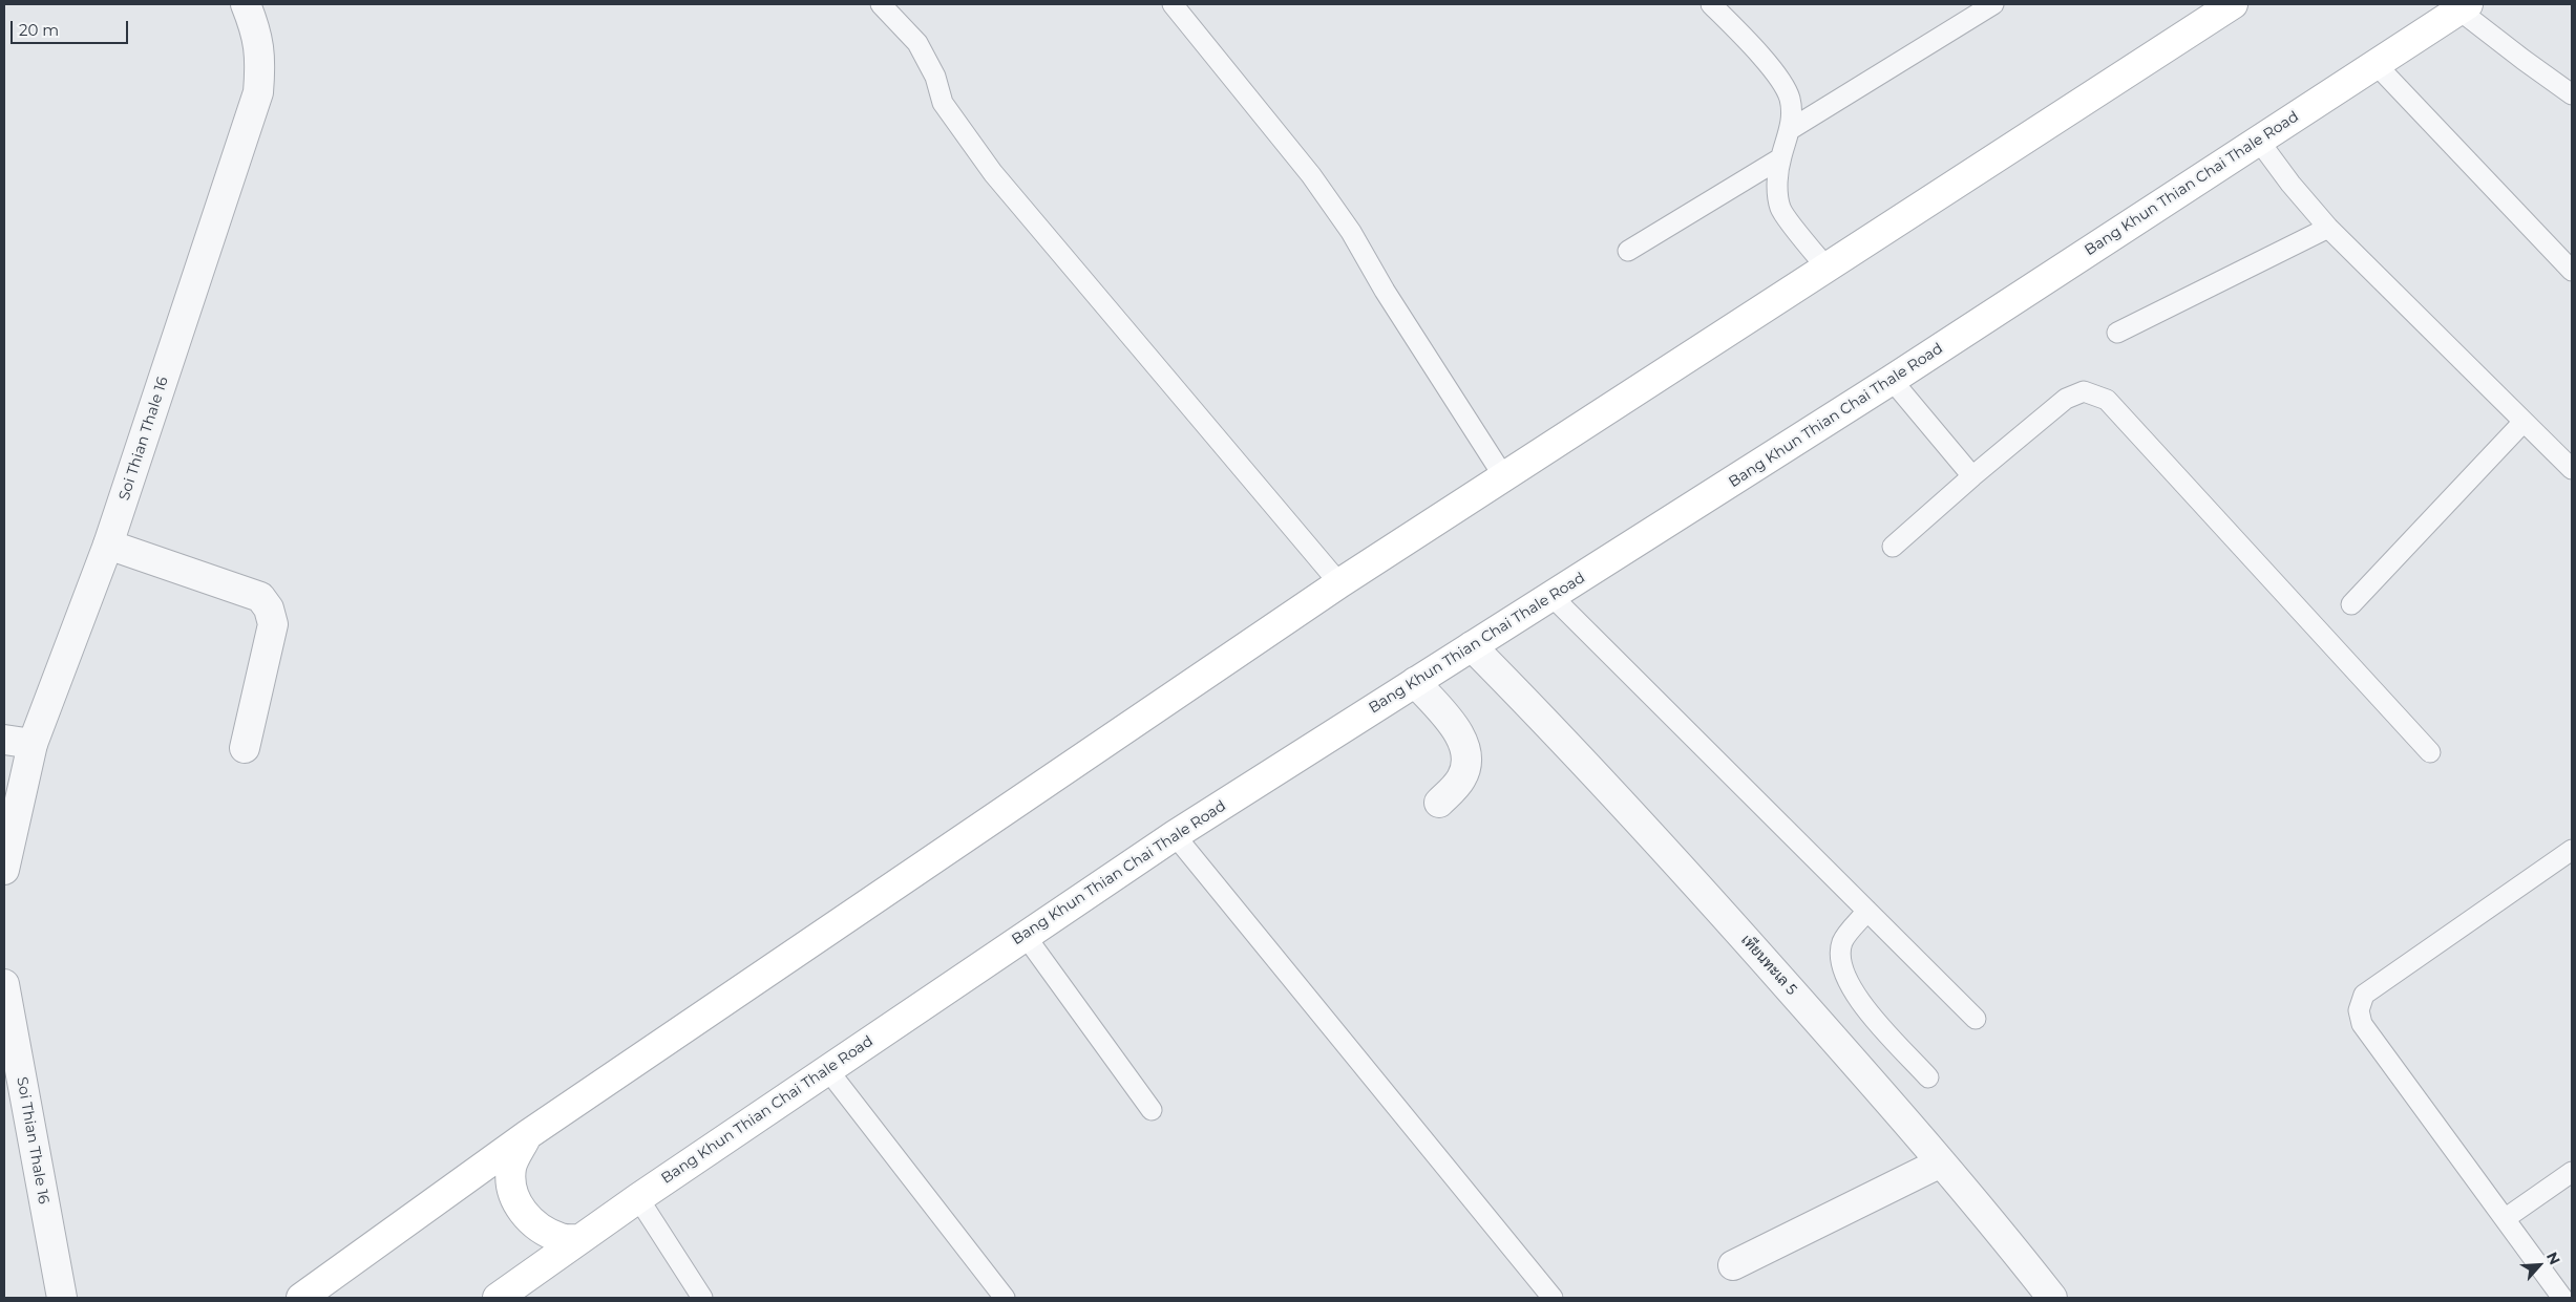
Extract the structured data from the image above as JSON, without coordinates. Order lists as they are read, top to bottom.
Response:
{
  "streets": {
    "main road": ["Bang Khun Thian Chai Thale Road"],
    "street": ["Soi Thian Thale 16", "เทียนทะเล 5"]
  },
  "crossings": [
    ["Bang Khun Thian Chai Thale Road", "เทียนทะเล 5"]
  ],
  "scale_bar": "20 m",
  "north": "top right"
}
